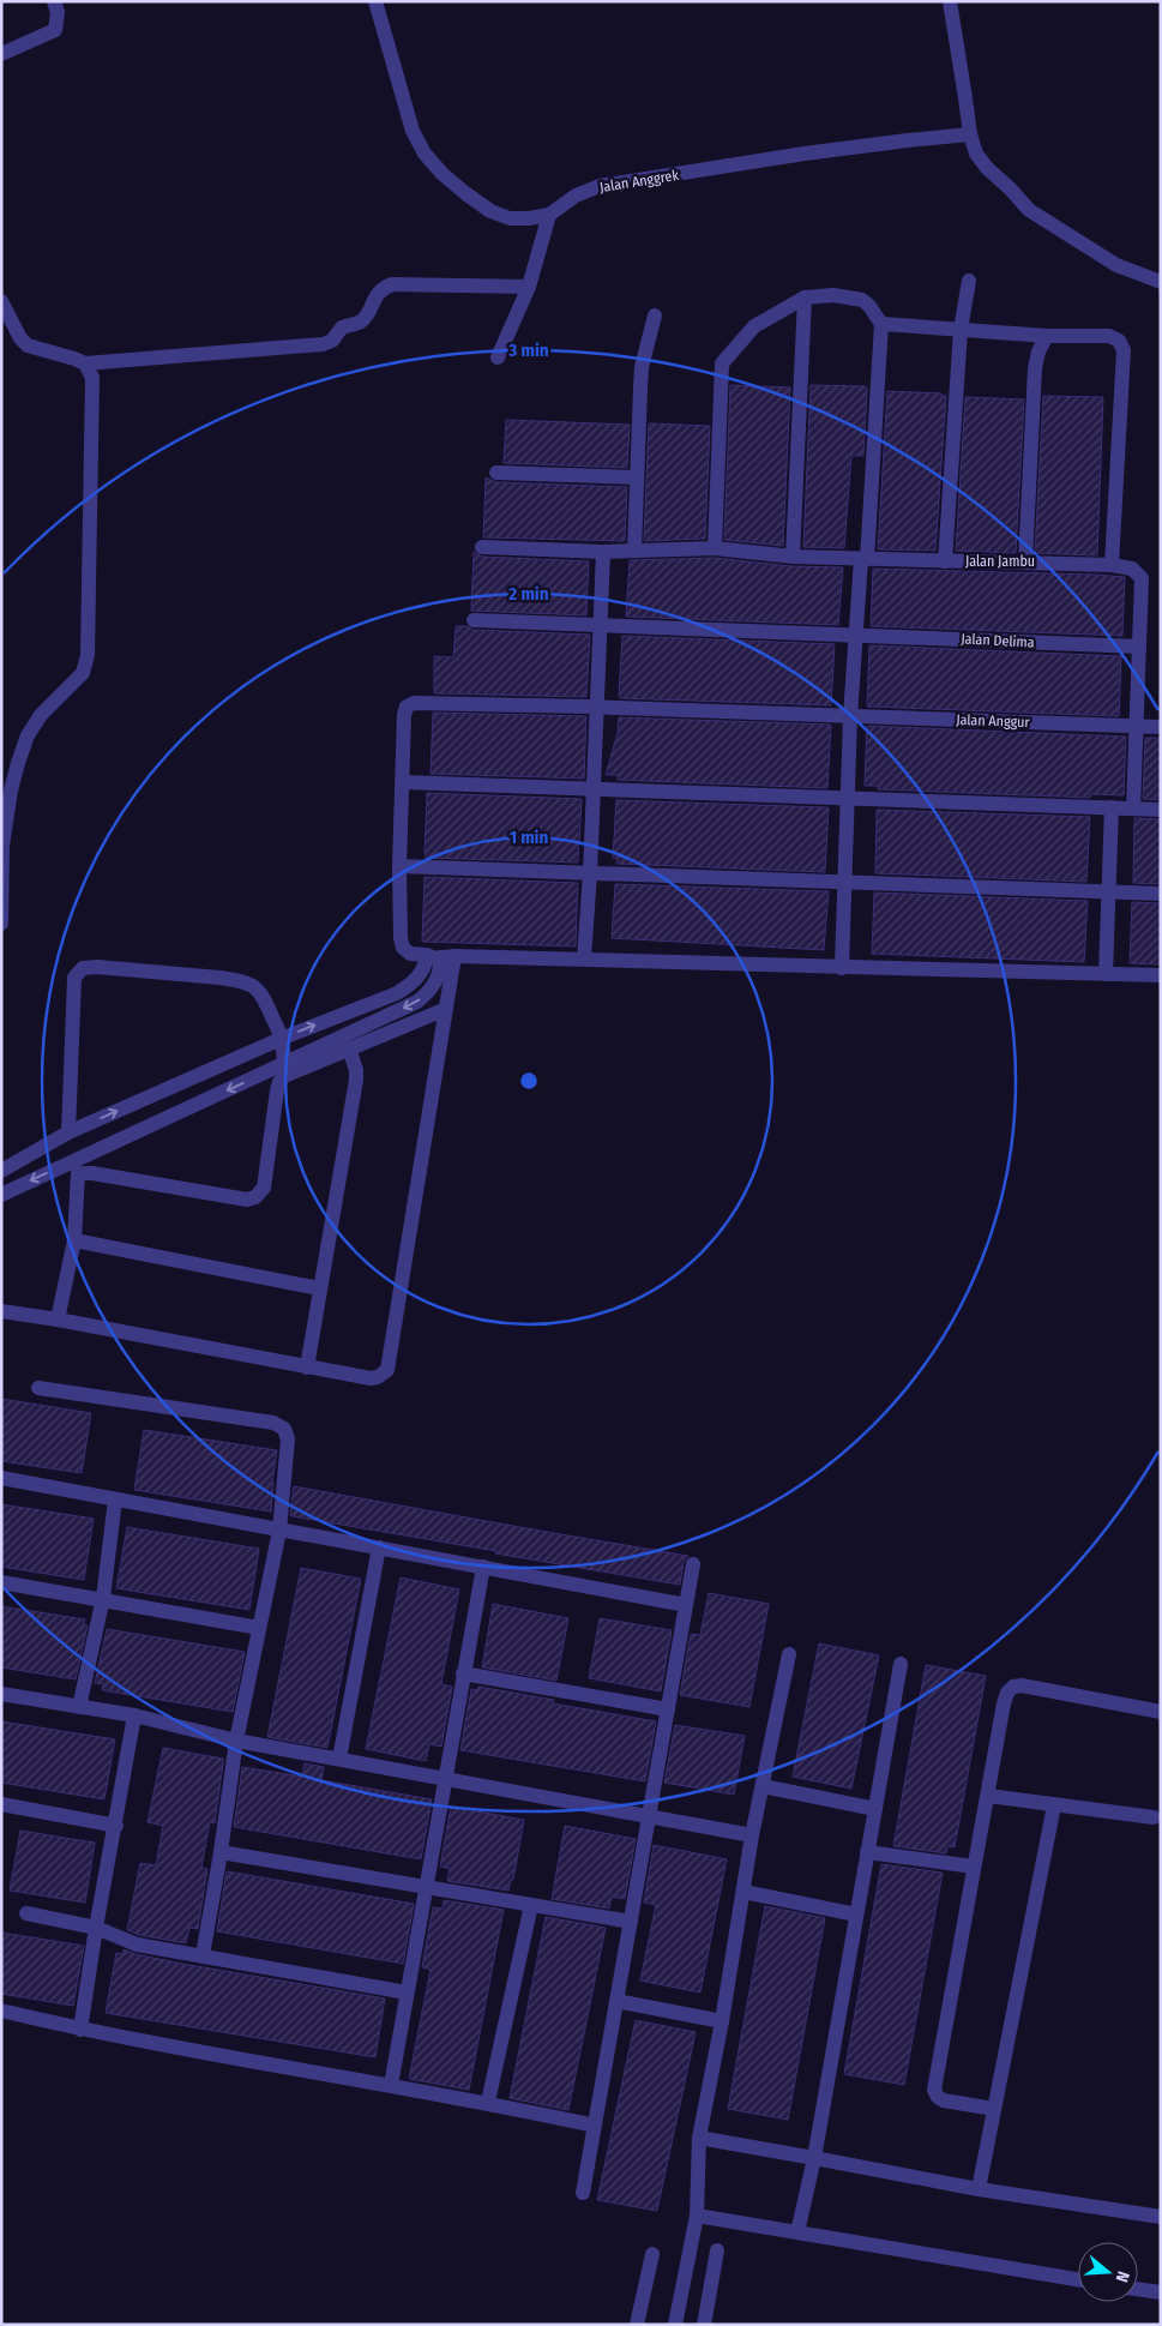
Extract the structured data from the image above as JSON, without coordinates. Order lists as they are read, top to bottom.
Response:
{
  "streets": {
    "street": [
      "Jalan Anggrek",
      "Jalan Jambu",
      "Jalan Delima",
      "Jalan Anggur"
    ]
  },
  "crossings": [
    ["Jalan Jambu", "Jalan Delima"]
  ],
  "north": "right",
  "rings": ["3 min", "2 min", "1 min"]
}
